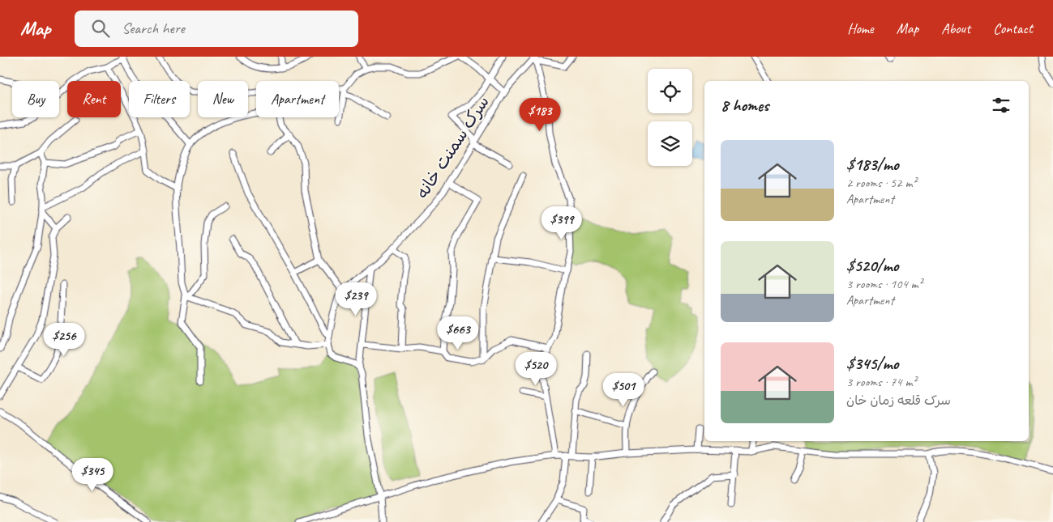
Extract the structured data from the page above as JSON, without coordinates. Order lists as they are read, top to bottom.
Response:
{
  "streets": {
    "street": ["سرک سمنت خانه"]
  },
  "page": {
    "header": "Map",
    "search": "Search here",
    "nav": [
      "Home",
      "Map",
      "About",
      "Contact"
    ],
    "chip": [
      "Buy",
      "Rent",
      "Filters",
      "New",
      "Apartment"
    ],
    "heading": "8 homes",
    "price": [
      "$183",
      "$399",
      "$239",
      "$663",
      "$256",
      "$520",
      "$501",
      "$345"
    ],
    "list": [
      {
        "name": "$183/mo",
        "note": "2 rooms · 52 m² · Apartment"
      },
      {
        "name": "$520/mo",
        "note": "3 rooms · 104 m² · Apartment"
      },
      {
        "name": "$345/mo",
        "note": "3 rooms · 74 m² · سرک قلعه زمان خان"
      }
    ]
  }
}
